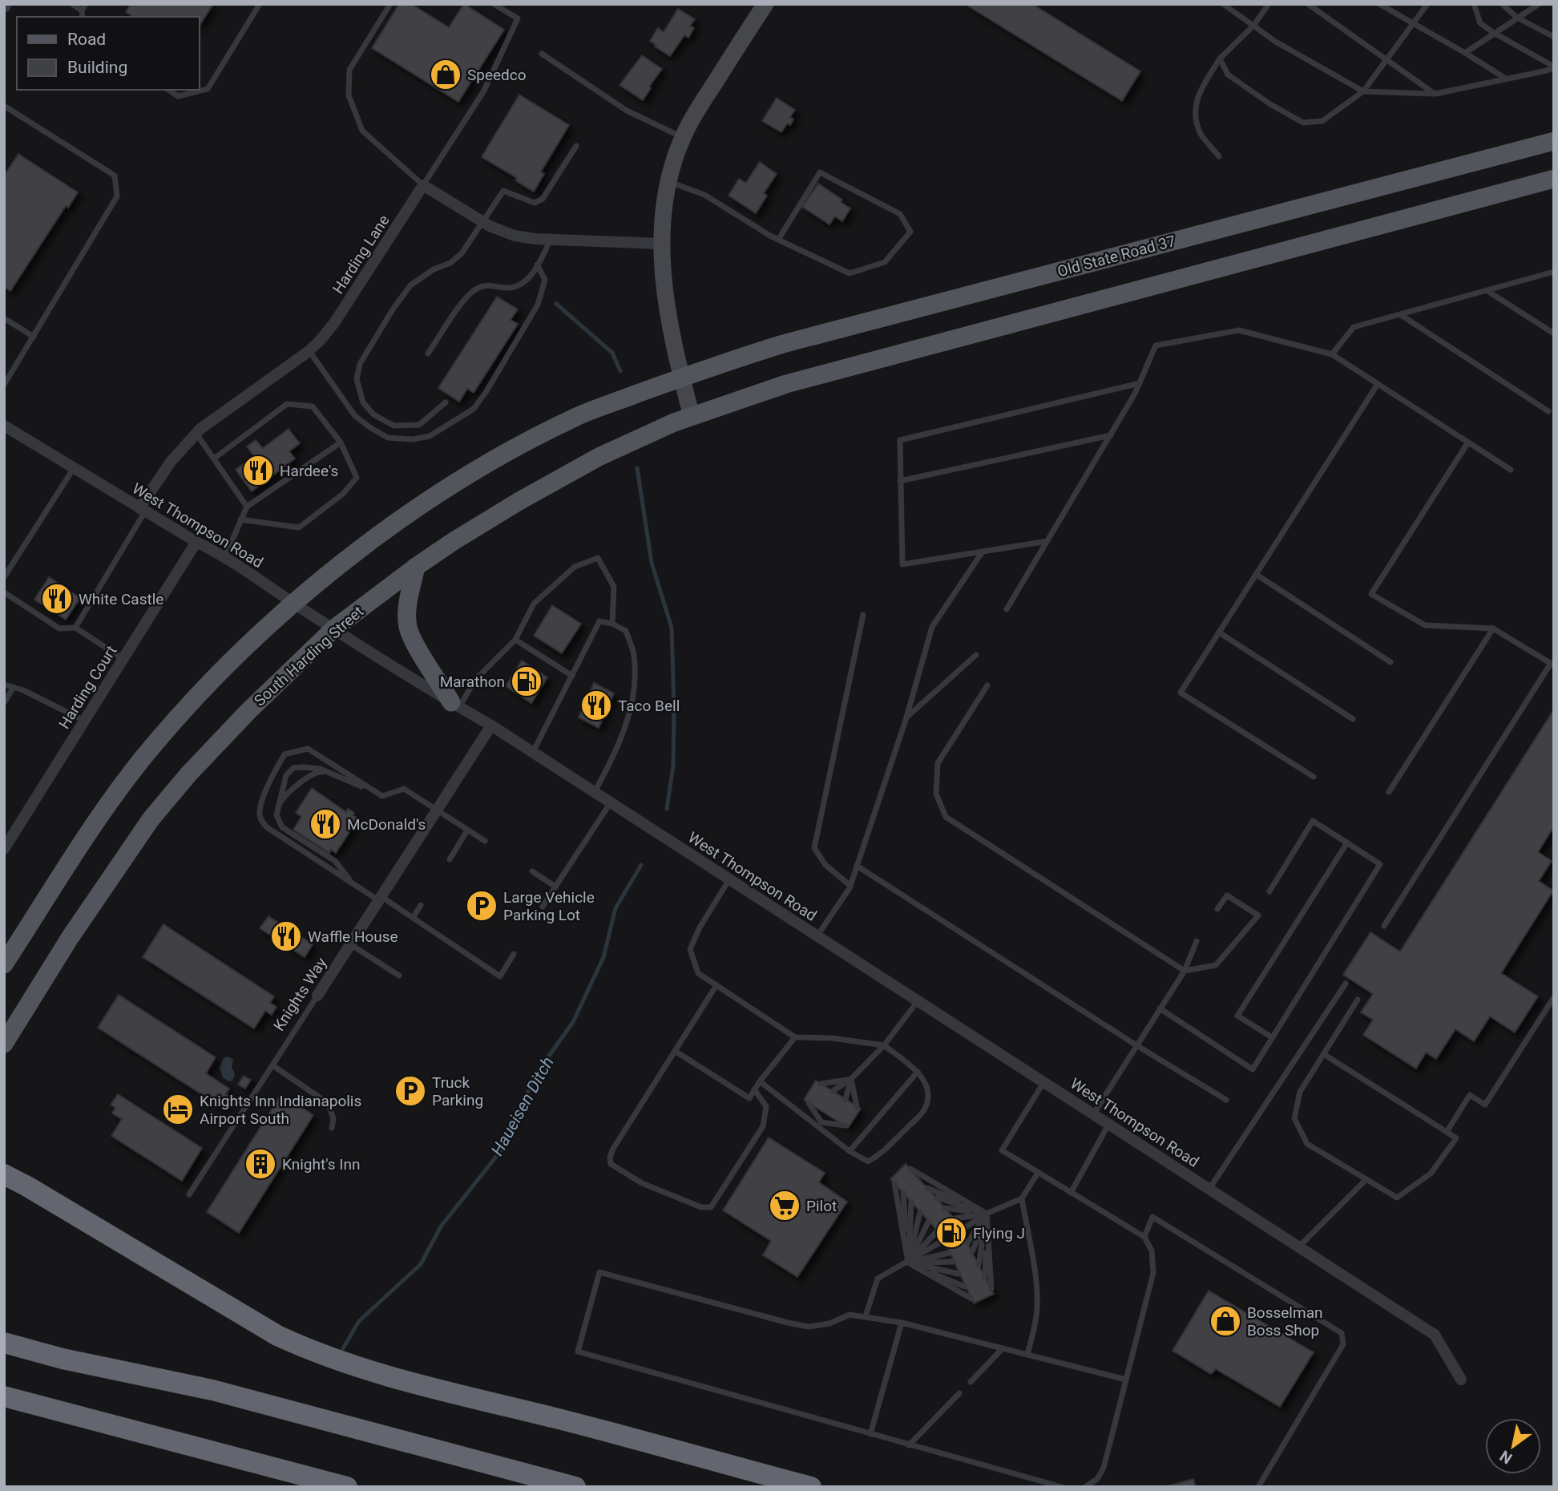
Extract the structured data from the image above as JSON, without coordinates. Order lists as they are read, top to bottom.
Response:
{
  "streets": {
    "main road": ["Old State Road 37", "South Harding Street"],
    "street": [
      "Harding Lane",
      "West Thompson Road",
      "Harding Court",
      "Knights Way"
    ]
  },
  "crossings": [
    ["Harding Lane", "West Thompson Road"],
    ["West Thompson Road", "South Harding Street"],
    ["West Thompson Road", "Harding Court"],
    ["West Thompson Road", "Knights Way"]
  ],
  "water": ["Haueisen Ditch"],
  "places": {
    "shop": ["Speedco", "Bosselman Boss Shop"],
    "restaurant": [
      "Hardee's",
      "White Castle",
      "Taco Bell",
      "McDonald's",
      "Waffle House"
    ],
    "fuel station": ["Marathon", "Flying J"],
    "parking": ["Large Vehicle Parking Lot", "Truck Parking"],
    "hotel": ["Knights Inn Indianapolis Airport South"],
    "building": ["Knight's Inn"],
    "supermarket": ["Pilot"]
  },
  "legend": ["Road", "Building"],
  "north": "bottom left"
}
